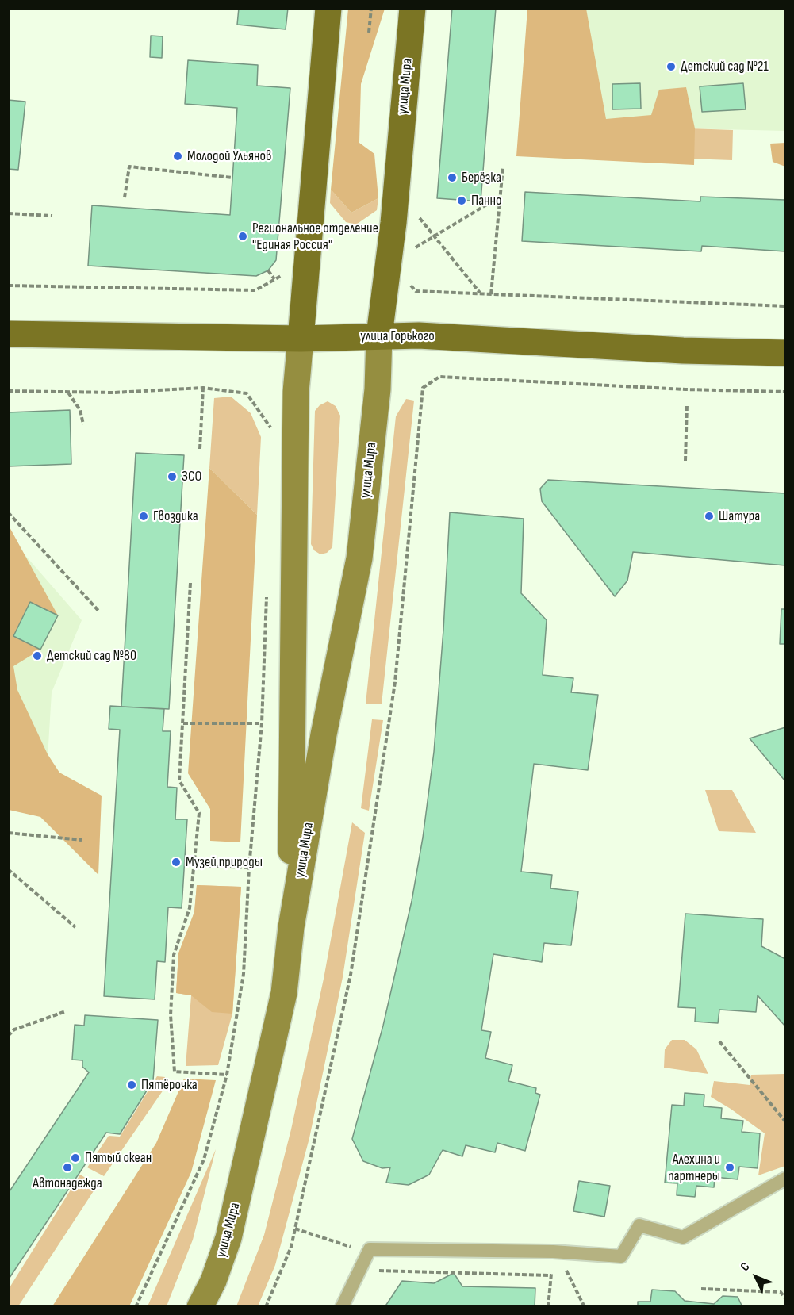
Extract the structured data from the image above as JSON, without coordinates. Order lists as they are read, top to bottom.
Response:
{
  "streets": {
    "main road": ["улица Мира", "улица Горького"]
  },
  "crossings": [
    ["улица Мира", "улица Горького"]
  ],
  "places": [
    "Детский сад №21",
    "Молодой Ульянов",
    "Берёзка",
    "Панно",
    "Региональное отделение \"Единая Россия\"",
    "ЗСО",
    "Гвоздика",
    "Шатура",
    "Детский сад №80",
    "Музей природы",
    "Пятёрочка",
    "Пятый океан",
    "Автонадежда",
    "Алехина и партнеры"
  ],
  "north": "top left"
}
